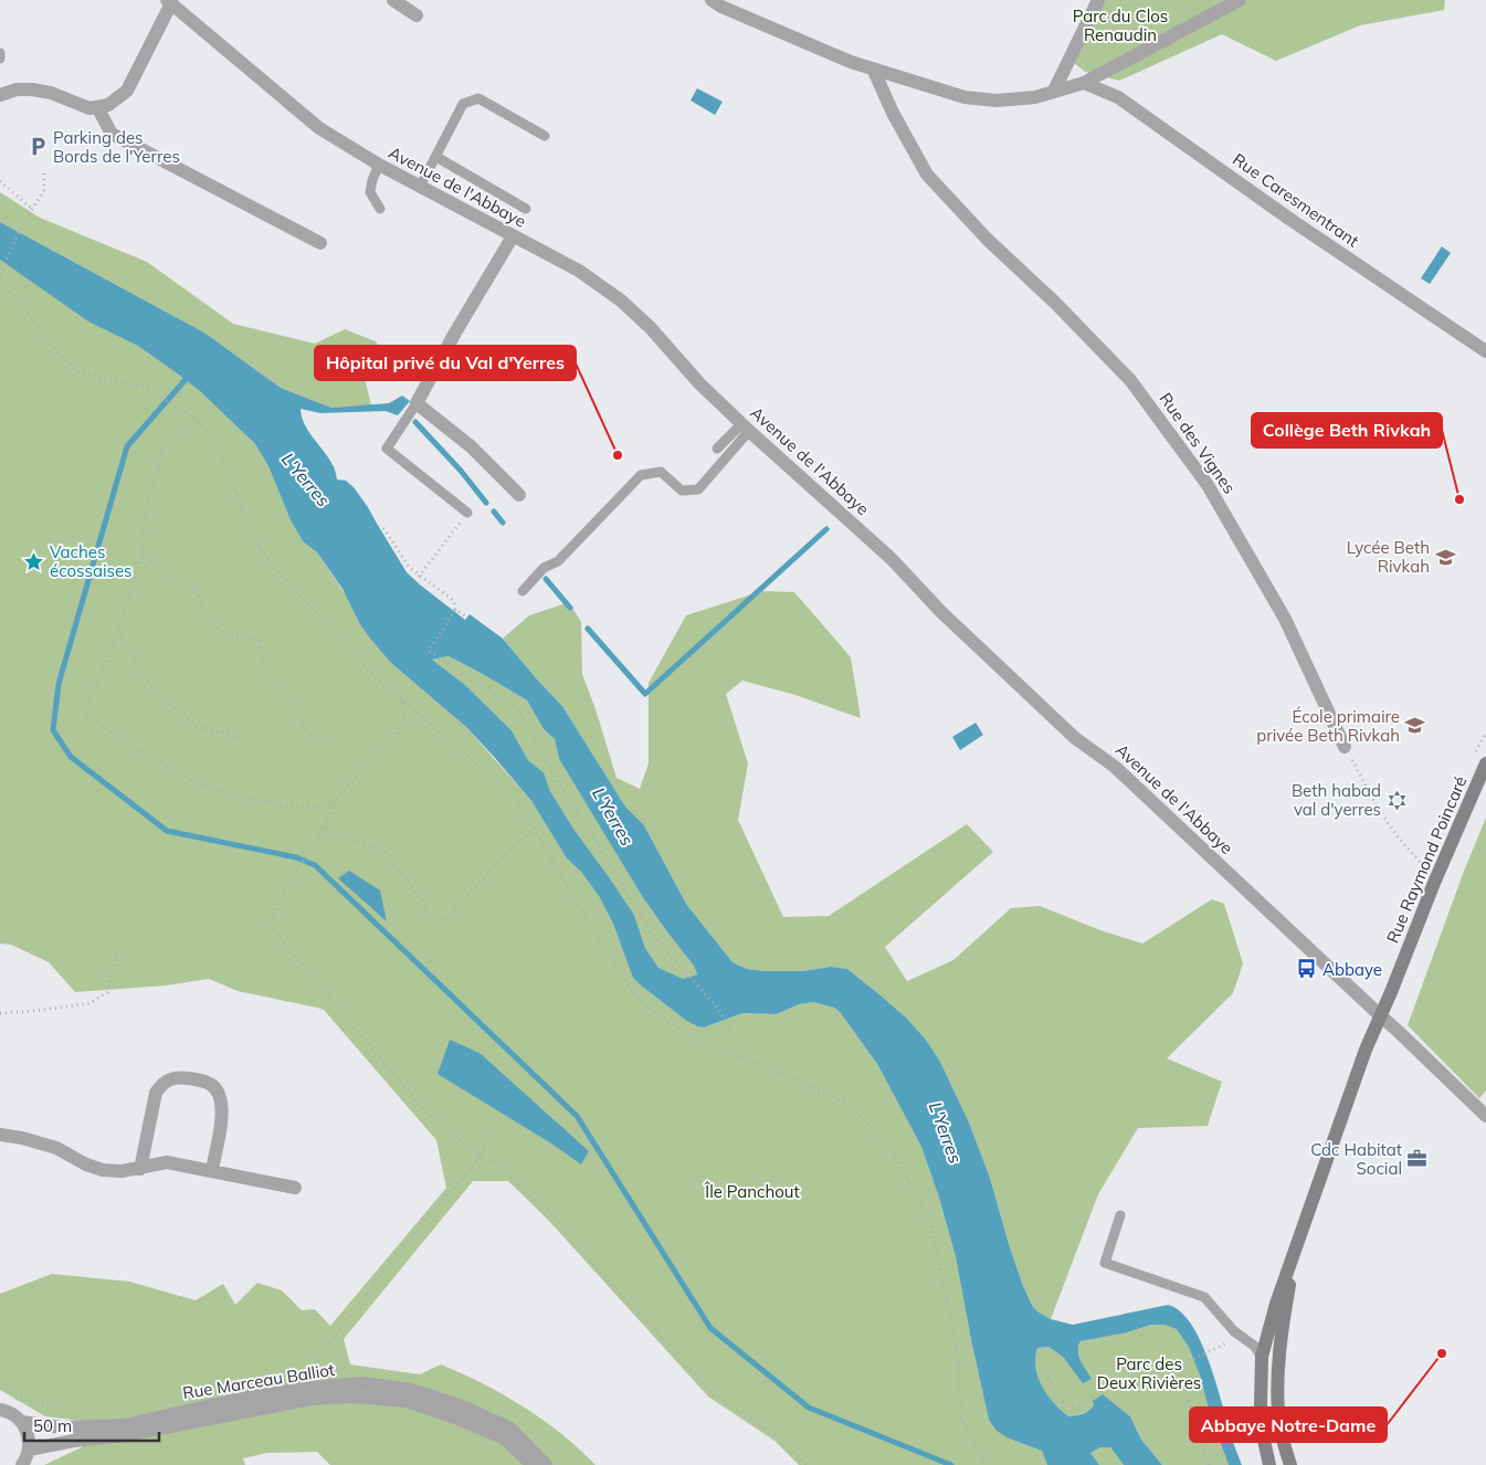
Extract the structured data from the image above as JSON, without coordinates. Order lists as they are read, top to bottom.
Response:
{
  "streets": {
    "main road": ["Rue Raymond Poincaré"],
    "street": [
      "Avenue de l'Abbaye",
      "Rue Caresmentrant",
      "Rue des Vignes",
      "Rue Marceau Balliot"
    ]
  },
  "crossings": [
    ["Avenue de l'Abbaye", "Rue Raymond Poincaré"]
  ],
  "water": ["L'Yerres"],
  "parks": ["Parc du Clos Renaudin", "Île Panchout", "Parc des Deux Rivières"],
  "places": {
    "parking": ["Parking des Bords de l'Yerres"],
    "other": ["Hôpital privé du Val d'Yerres", "Collège Beth Rivkah", "Abbaye Notre-Dame"],
    "school or university": ["Lycée Beth Rivkah", "École primaire privée Beth Rivkah"],
    "place": ["Vaches écossaises"],
    "synagogue": ["Beth habad val d'yerres"],
    "bus stop": ["Abbaye"],
    "office": ["Cdc Habitat Social"]
  },
  "scale_bar": "50 m"
}
